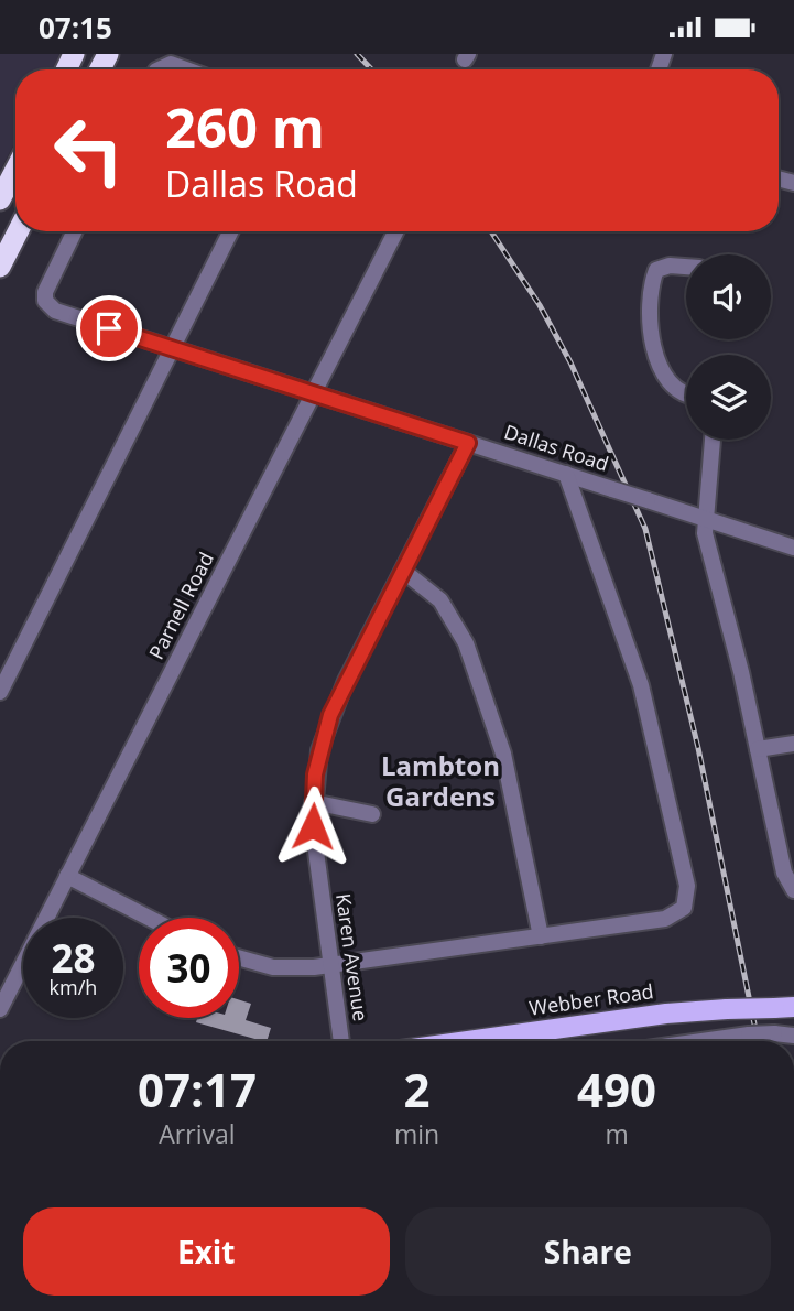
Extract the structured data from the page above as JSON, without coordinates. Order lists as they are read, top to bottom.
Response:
{
  "streets": {
    "main road": ["Webber Road"],
    "street": ["Dallas Road", "Parnell Road", "Karen Avenue"]
  },
  "crossings": [
    ["Dallas Road", "Parnell Road"],
    ["Dallas Road", "Karen Avenue"]
  ],
  "districts": ["Lambton Gardens"],
  "page": {
    "status": "07:15",
    "turn": ["260 m", "Dallas Road"],
    "speed": "28 km/h",
    "limit": "30",
    "eta": [
      "07:17",
      "Arrival",
      "2",
      "min",
      "490",
      "m"
    ],
    "buttons": ["Exit", "Share"]
  }
}
